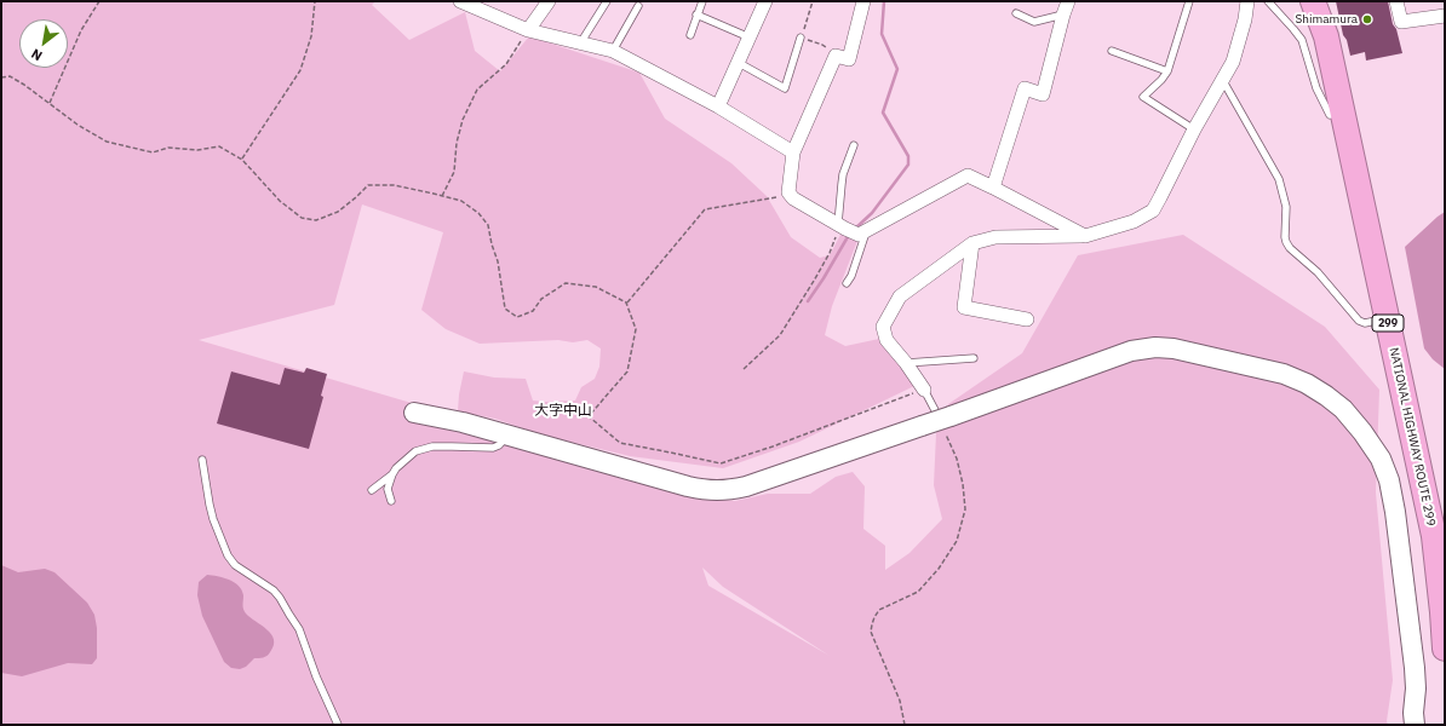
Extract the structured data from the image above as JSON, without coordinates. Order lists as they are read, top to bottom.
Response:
{
  "streets": {
    "highway": ["299", "NATIONAL HIGHWAY ROUTE 299"]
  },
  "districts": ["大字中山"],
  "places": ["Shimamura"],
  "north": "bottom left"
}
